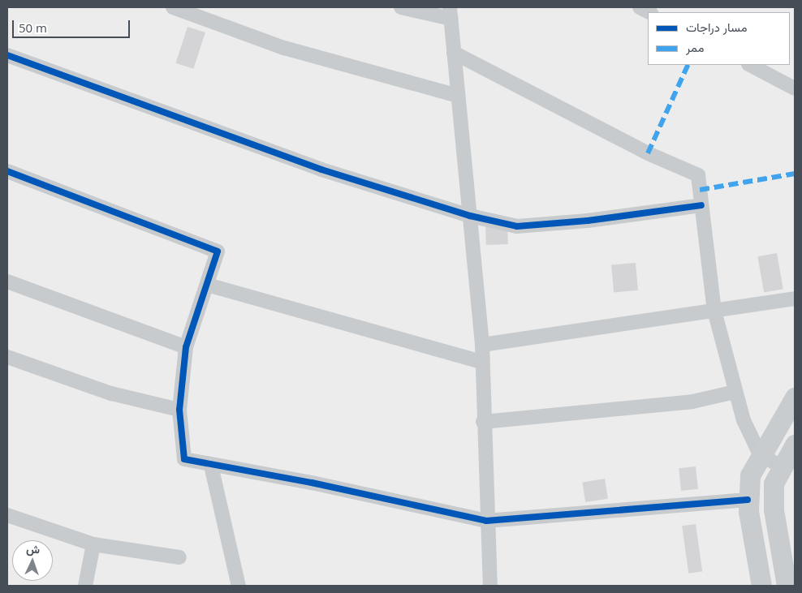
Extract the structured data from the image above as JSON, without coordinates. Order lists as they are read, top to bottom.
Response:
{
  "legend": ["مسار دراجات", "ممر"],
  "scale_bar": "50 m",
  "north": "top"
}
